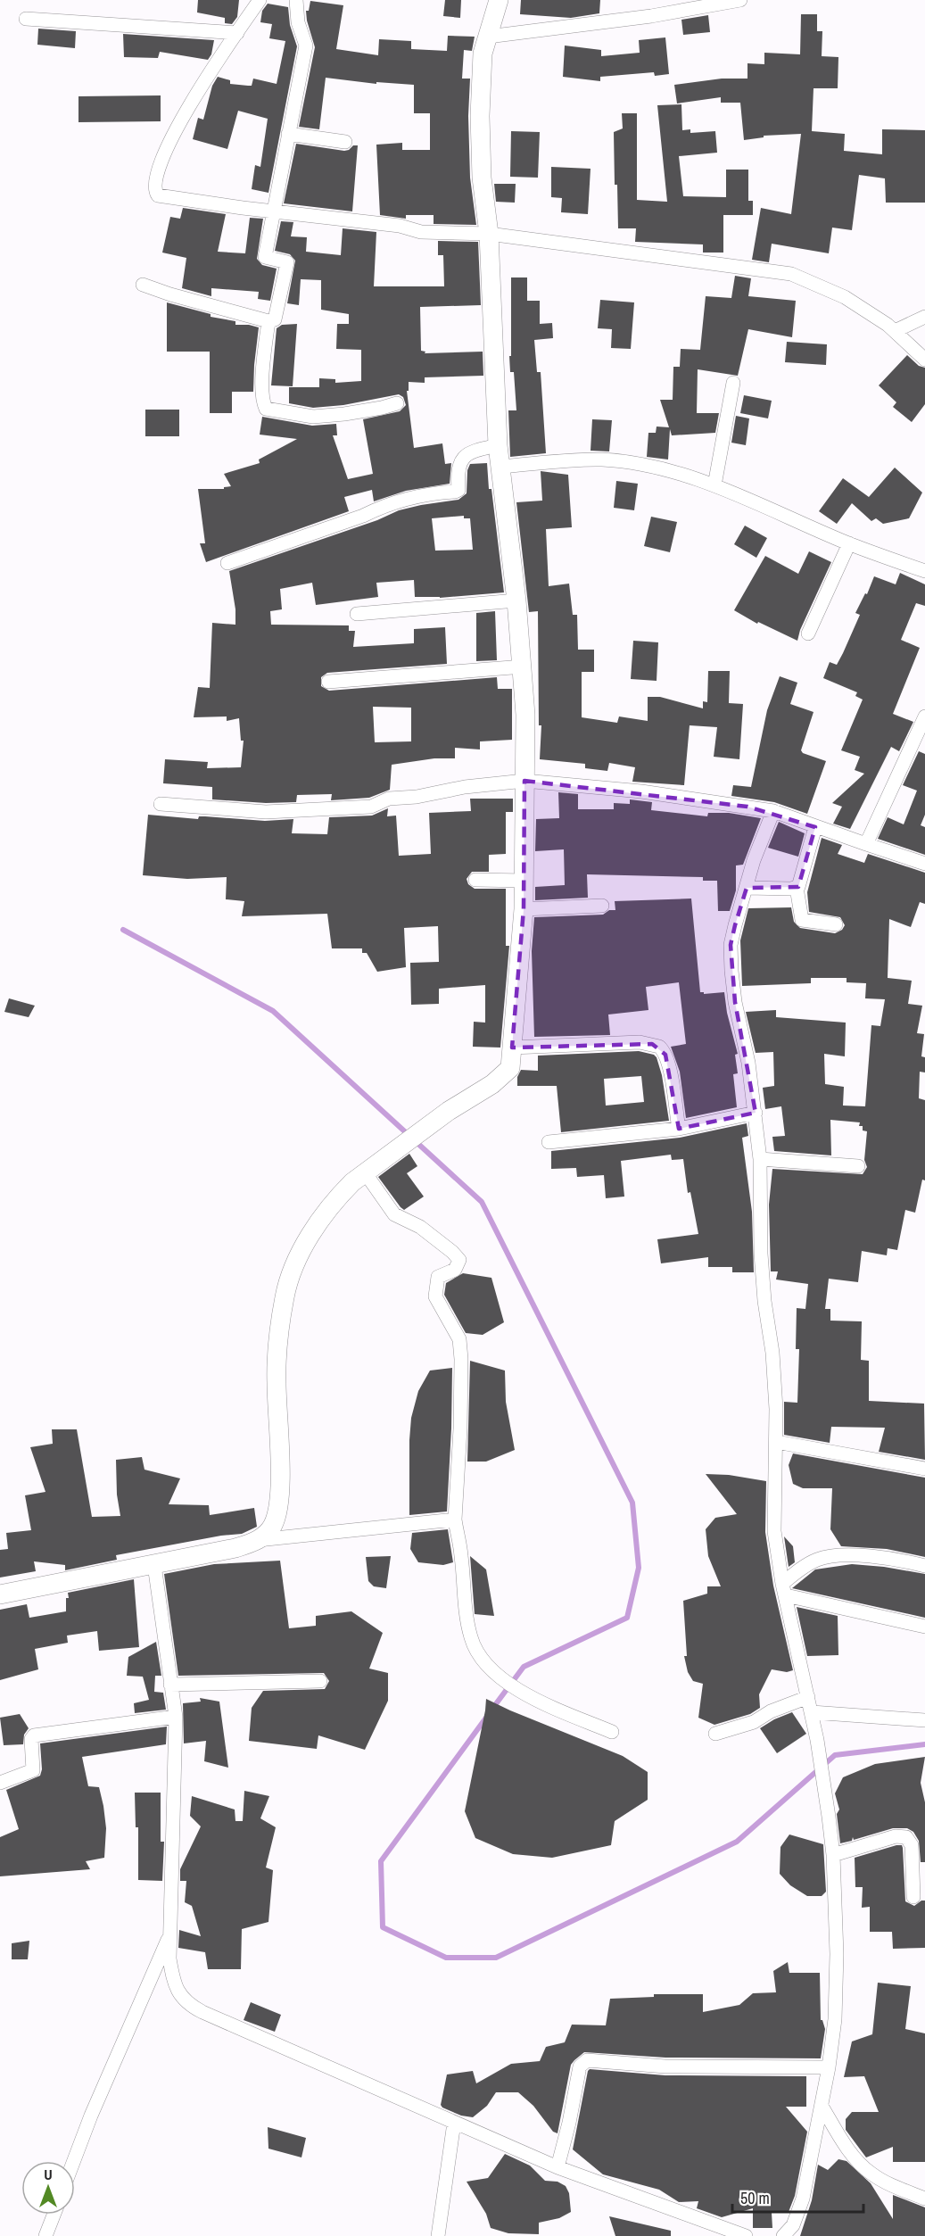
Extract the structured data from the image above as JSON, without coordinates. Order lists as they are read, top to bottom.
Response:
{
  "scale_bar": "50 m",
  "north": "top"
}
